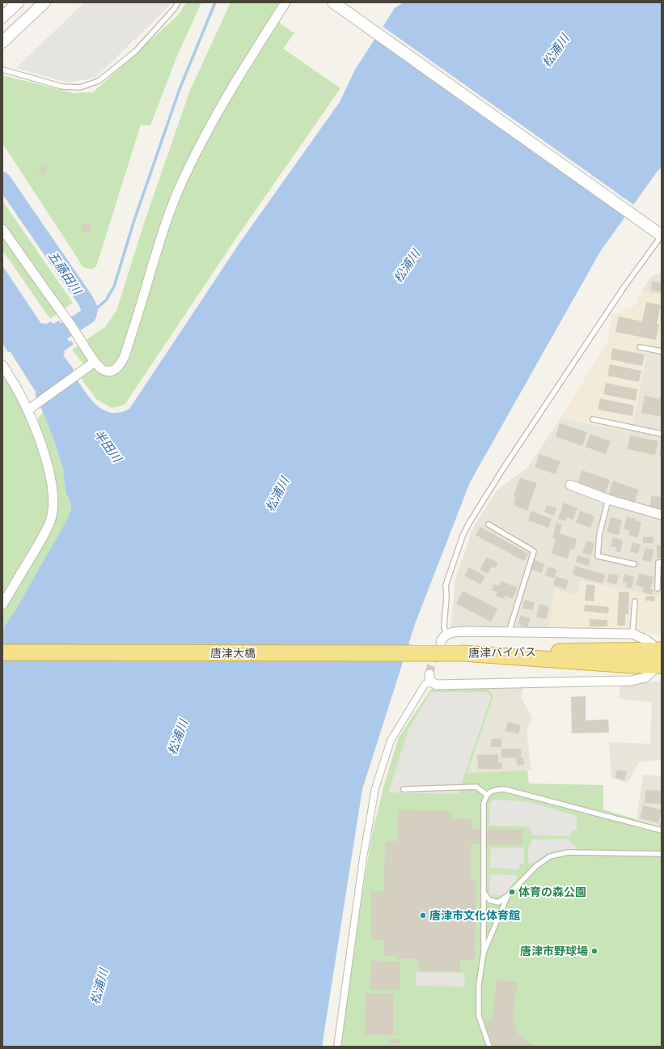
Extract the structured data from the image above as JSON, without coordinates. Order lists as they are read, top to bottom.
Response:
{
  "streets": {
    "highway": ["唐津バイパス", "唐津大橋"]
  },
  "crossings": [
    ["唐津バイパス", "唐津大橋"]
  ],
  "water": ["松浦川", "五藤田川", "半田川"],
  "places": ["体育の森公園", "唐津市文化体育館", "唐津市野球場"]
}
